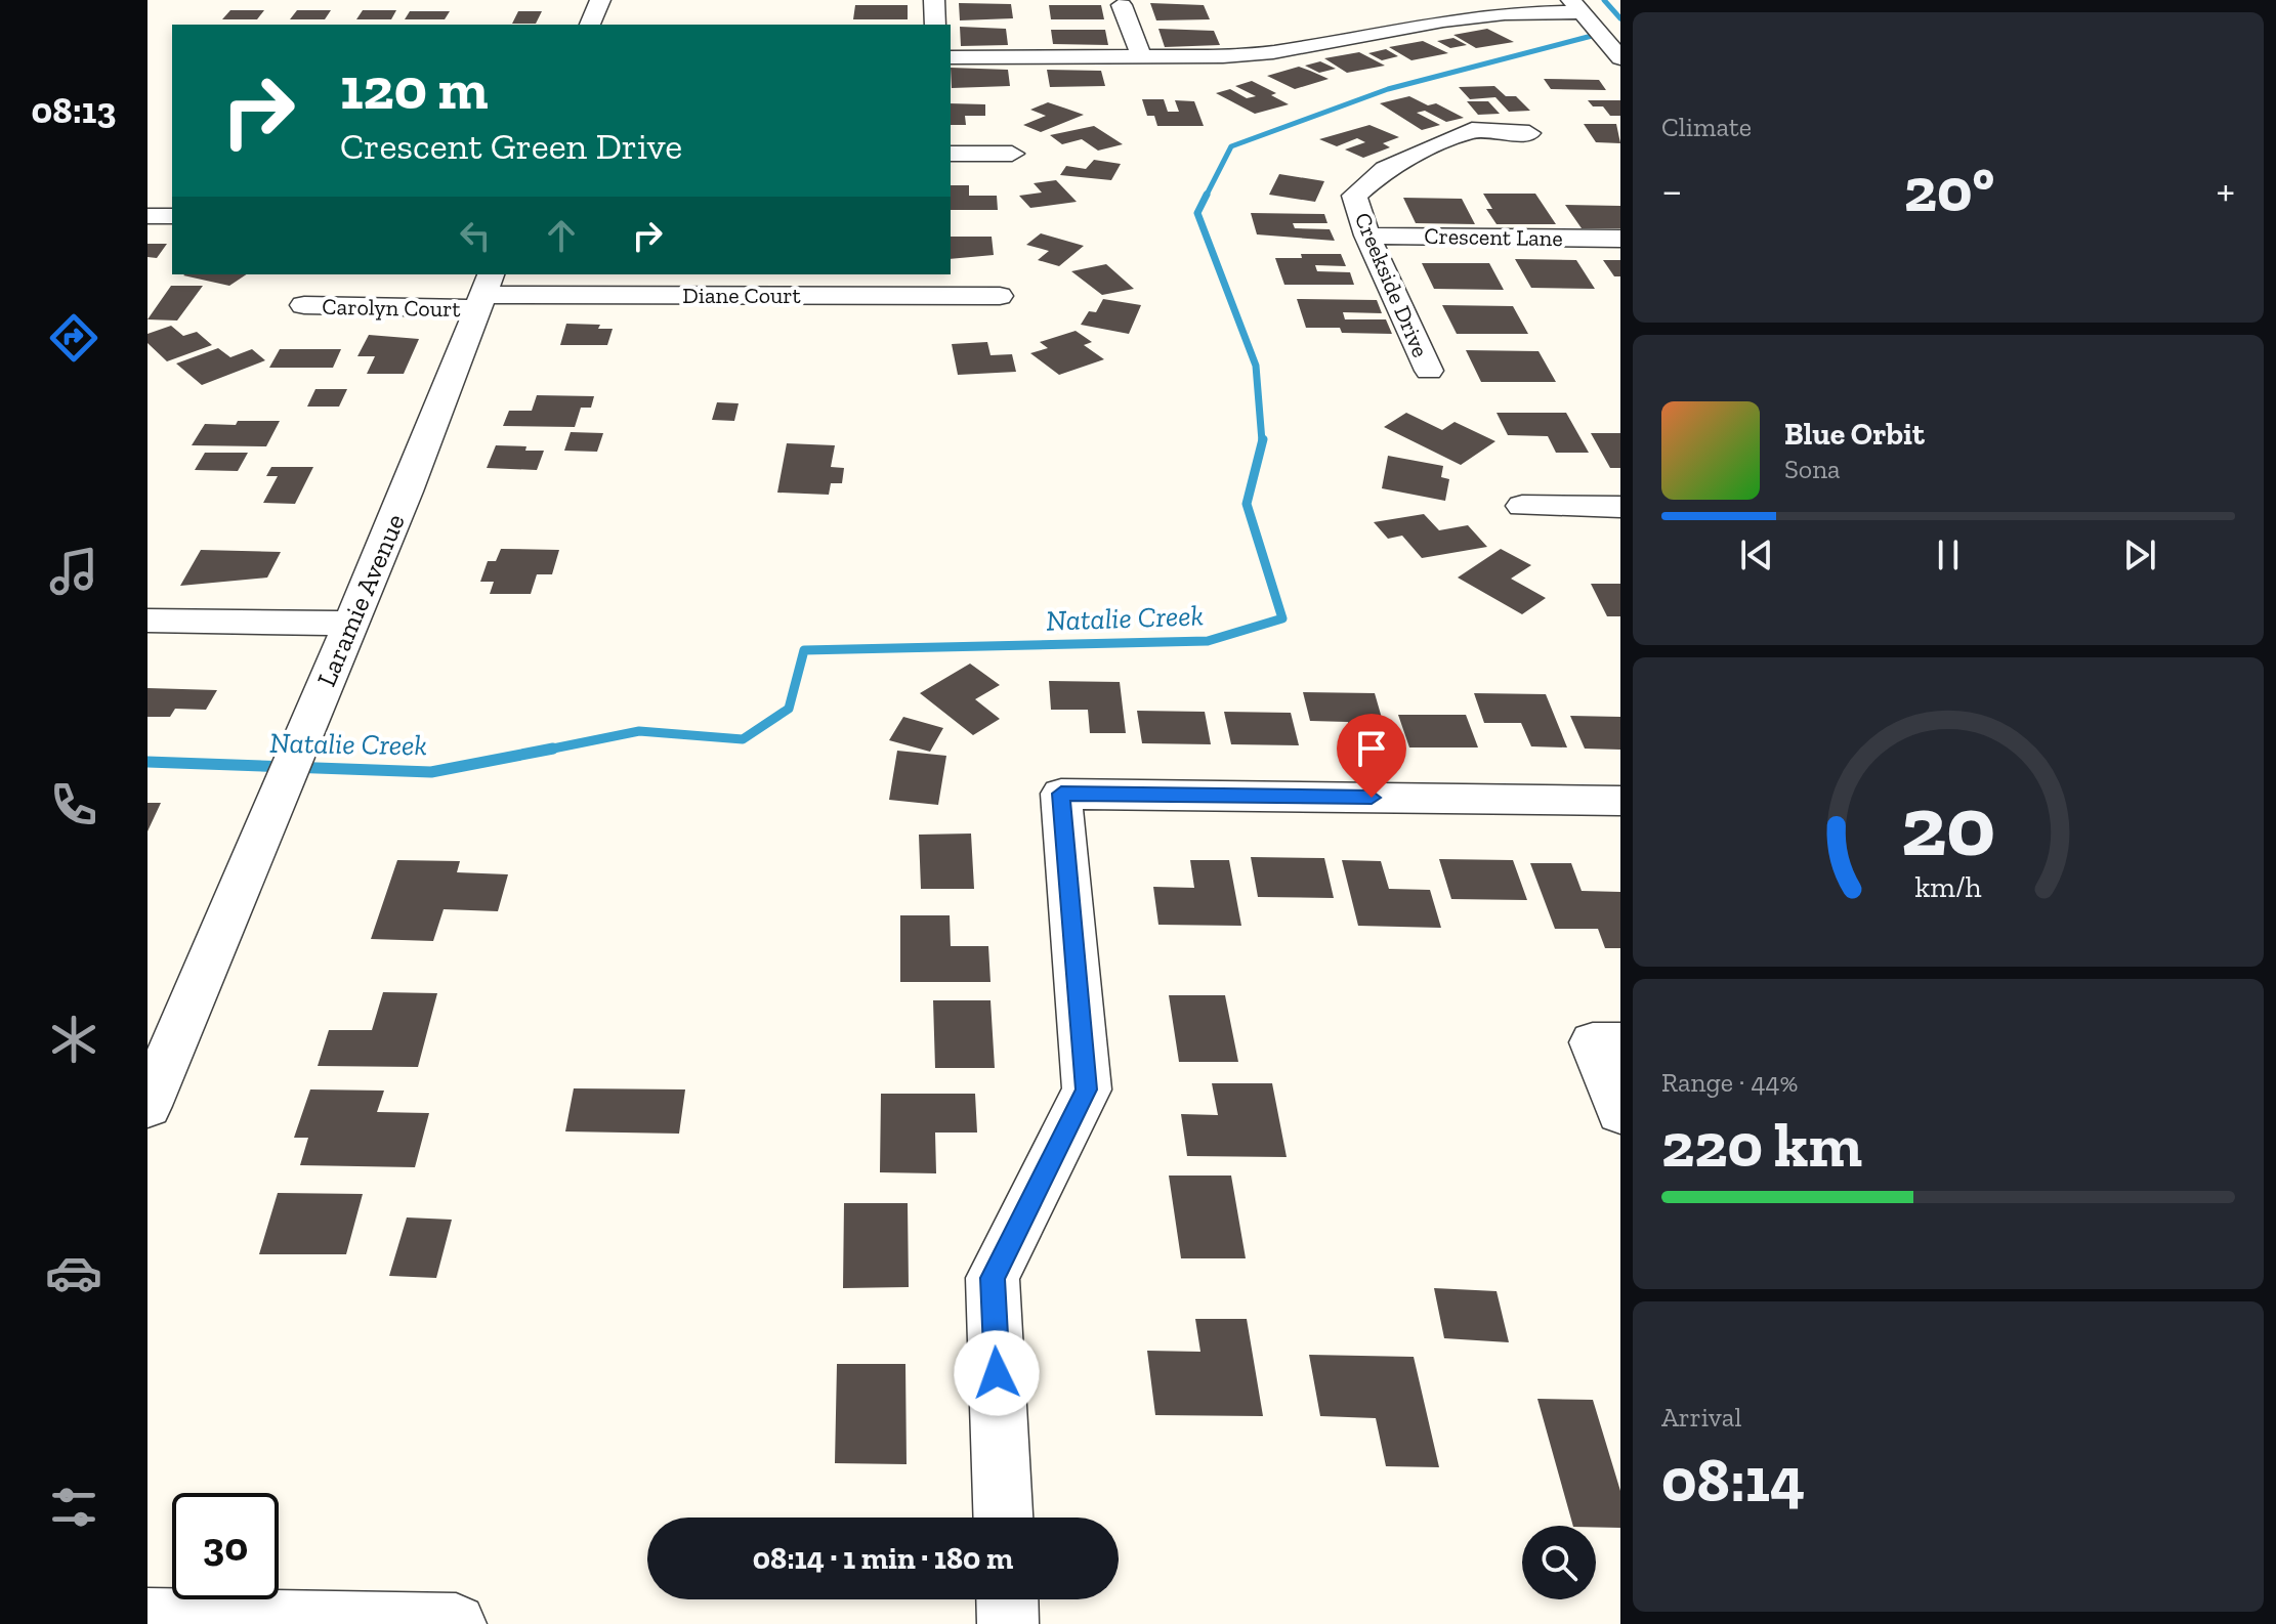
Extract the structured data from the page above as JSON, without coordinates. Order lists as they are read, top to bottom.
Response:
{
  "streets": {
    "street": [
      "Crescent Lane",
      "Creekside Drive",
      "Diane Court",
      "Carolyn Court",
      "Laramie Avenue"
    ]
  },
  "crossings": [
    ["Crescent Lane", "Creekside Drive"],
    ["Diane Court", "Carolyn Court"],
    ["Diane Court", "Laramie Avenue"],
    ["Carolyn Court", "Laramie Avenue"]
  ],
  "water": ["Natalie Creek"],
  "page": {
    "tabs": "08:13",
    "tile": [
      "Climate",
      ["Range · 44%", "220 km"],
      ["Arrival", "08:14"]
    ],
    "turn": ["120 m", "Crescent Green Drive"],
    "heat": ["−", "20°", "+"],
    "song": ["Blue Orbit", "Sona"],
    "limit": "30",
    "trip": "08:14 · 1 min · 180 m",
    "gauge": ["20", "km/h"]
  }
}
